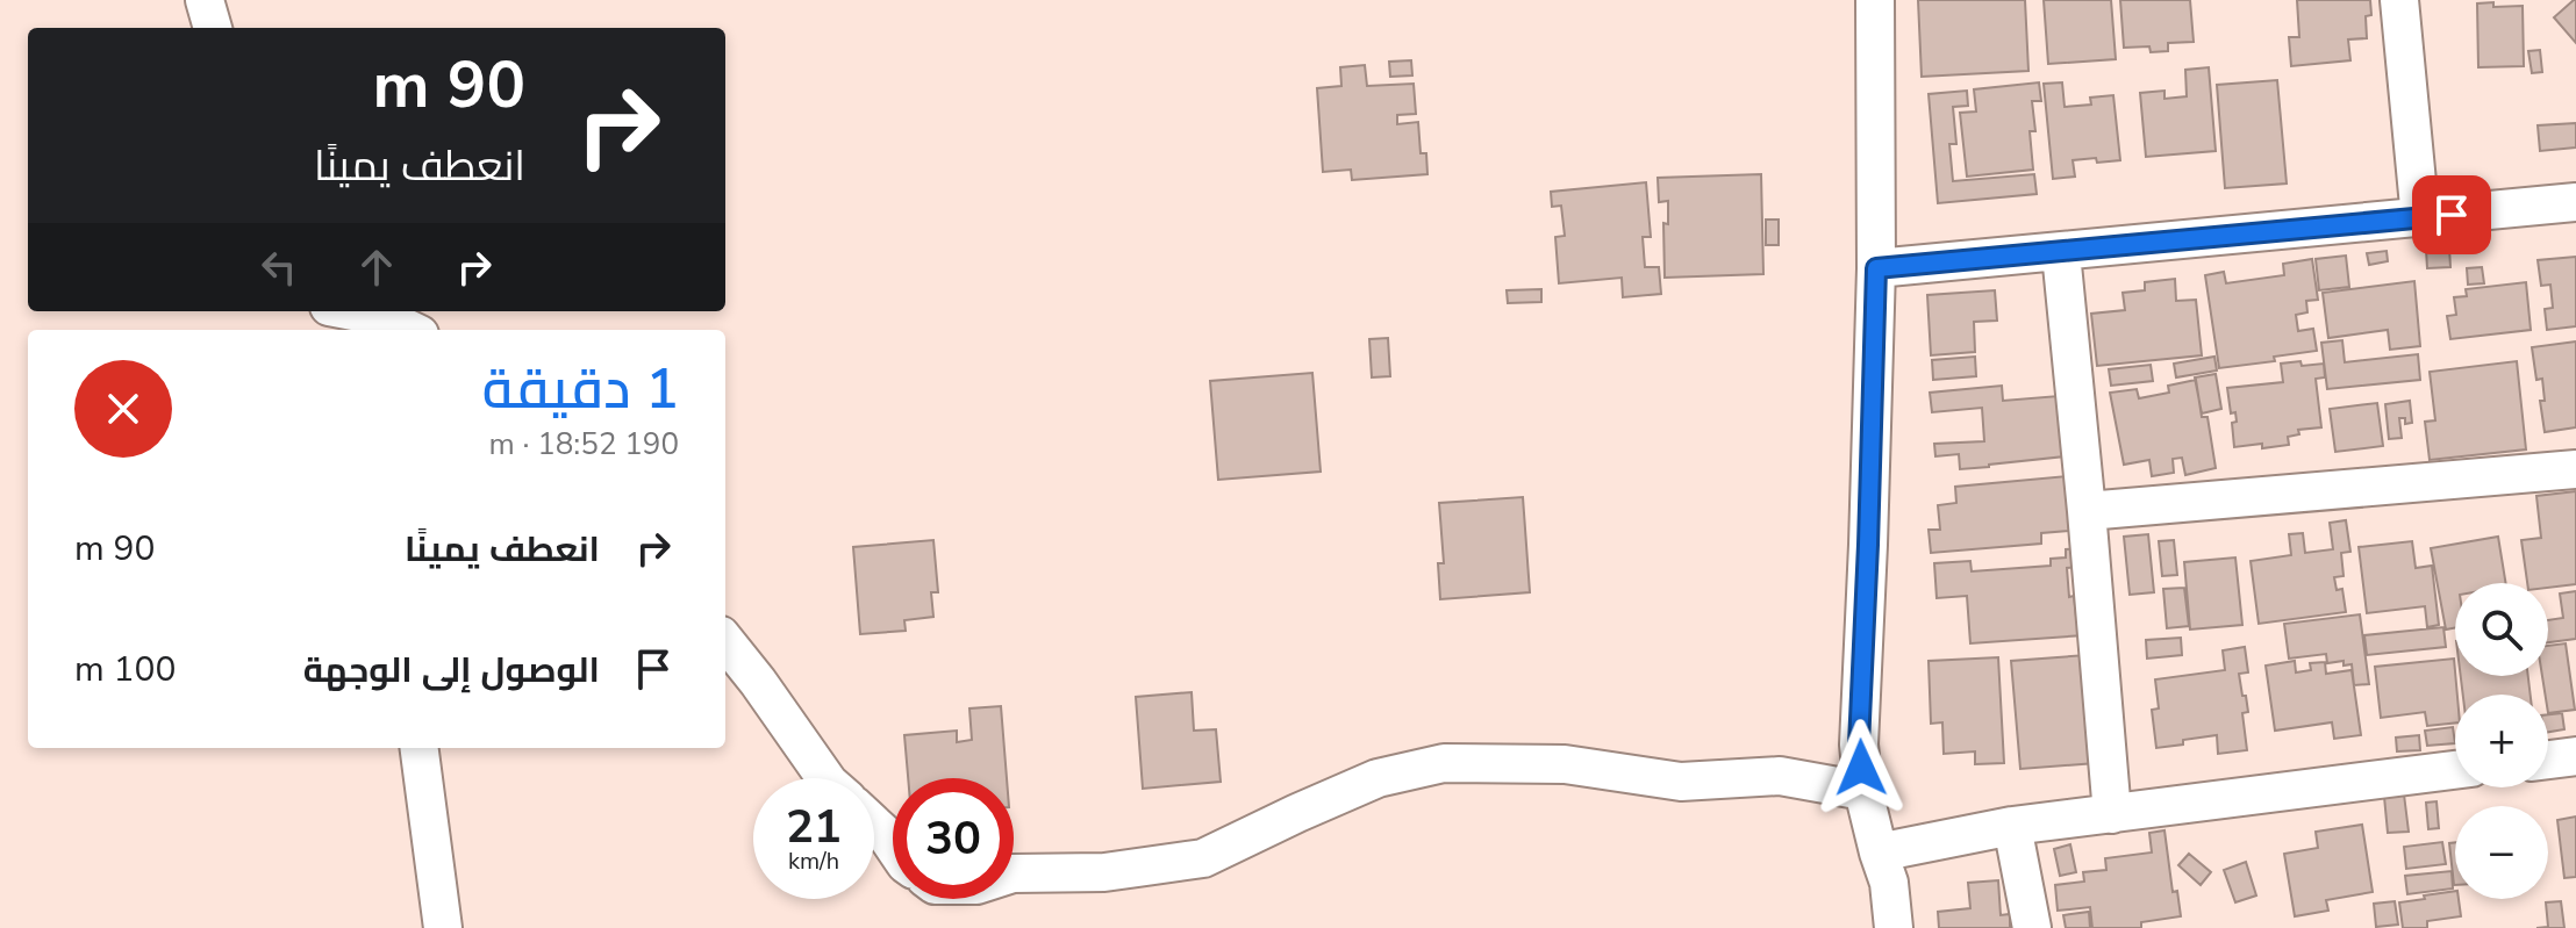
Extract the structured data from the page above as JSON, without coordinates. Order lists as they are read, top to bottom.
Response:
{
  "page": {
    "turn": ["90 m", "انعطف يمينًا"],
    "heading": ["1 دقيقة", "190 m · 18:52"],
    "list": [
      {
        "name": "انعطف يمينًا",
        "value": "90 m"
      },
      {
        "name": "الوصول إلى الوجهة",
        "value": "100 m"
      }
    ],
    "map_buttons": ["+", "−"],
    "speed": "21 km/h",
    "limit": "30"
  }
}
